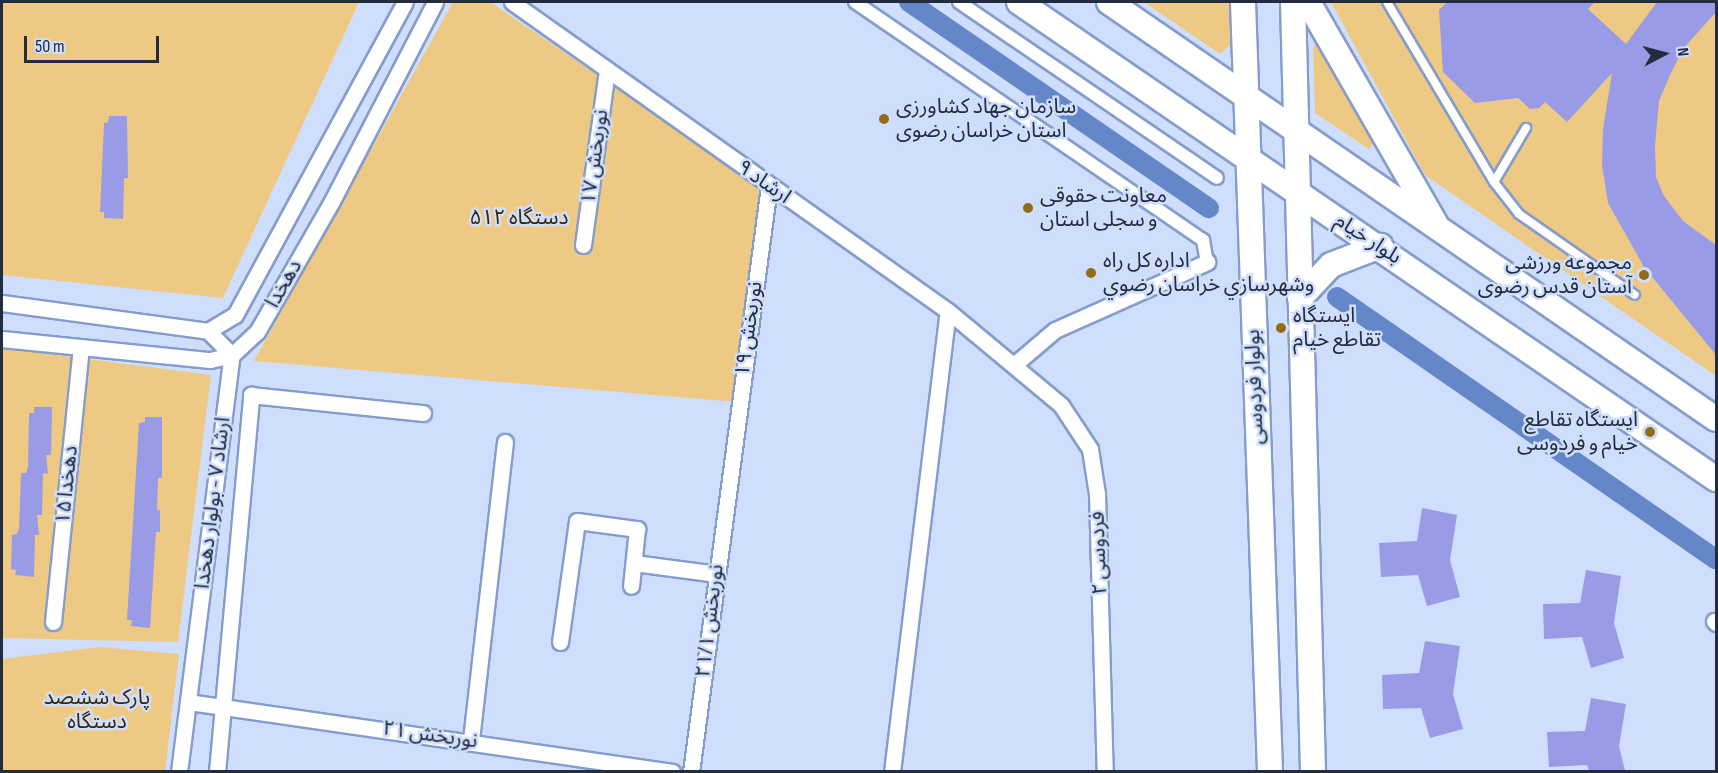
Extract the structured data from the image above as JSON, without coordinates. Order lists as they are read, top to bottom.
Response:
{
  "streets": {
    "main road": ["بلوار خیام", "بولوار فردوسی"],
    "street": [
      "نوربخش ۱۷",
      "ارشاد ۹",
      "دهخدا",
      "نوربخش ۱۹",
      "دهخدا ۱۵",
      "ارشاد ۷ - بولوار دهخدا",
      "فردوسی ۲",
      "نوربخش ۲۱/۱",
      "نوربخش ۲۱"
    ]
  },
  "crossings": [
    ["نوربخش ۱۷", "ارشاد ۹"],
    ["ارشاد ۹", "نوربخش ۱۹"],
    ["ارشاد ۹", "فردوسی ۲"],
    ["بلوار خیام", "بولوار فردوسی"],
    ["دهخدا", "ارشاد ۷ - بولوار دهخدا"],
    ["نوربخش ۱۹", "نوربخش ۲۱/۱"],
    ["ارشاد ۷ - بولوار دهخدا", "نوربخش ۲۱"]
  ],
  "parks": ["۵۱۲ دستگاه", "پارک‌ ششصد دستگاه"],
  "places": [
    "سازمان جهاد کشاورزی استان خراسان رضوی",
    "معاونت حقوقی و سجلی استان",
    "اداره كل راه وشهرسازي خراسان رضوي",
    "مجموعه ورزشی آستان قدس رضوی",
    "ایستگاه تقاطع خیام",
    "ایستگاه تقاطع خیام و فردوسی"
  ],
  "scale_bar": "50 m",
  "north": "right"
}
